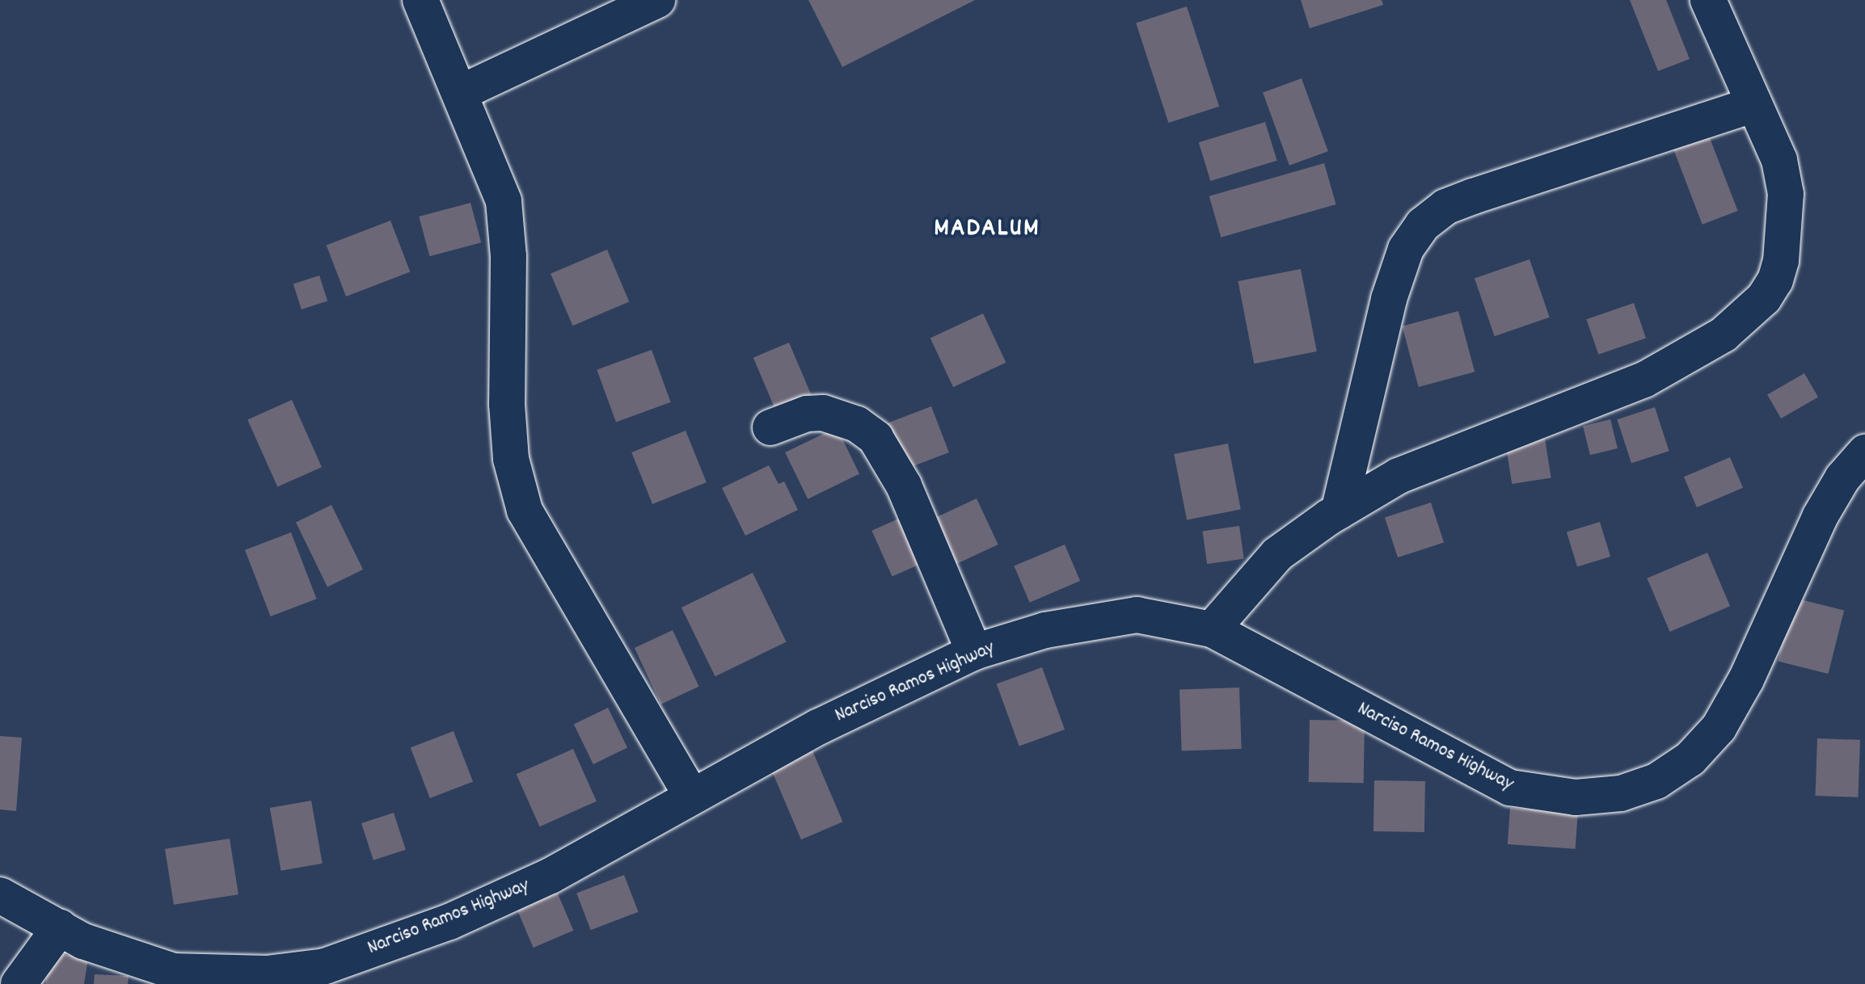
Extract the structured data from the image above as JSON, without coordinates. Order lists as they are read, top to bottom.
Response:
{
  "streets": {
    "main road": ["Narciso Ramos Highway"]
  },
  "districts": ["MADALUM"]
}
